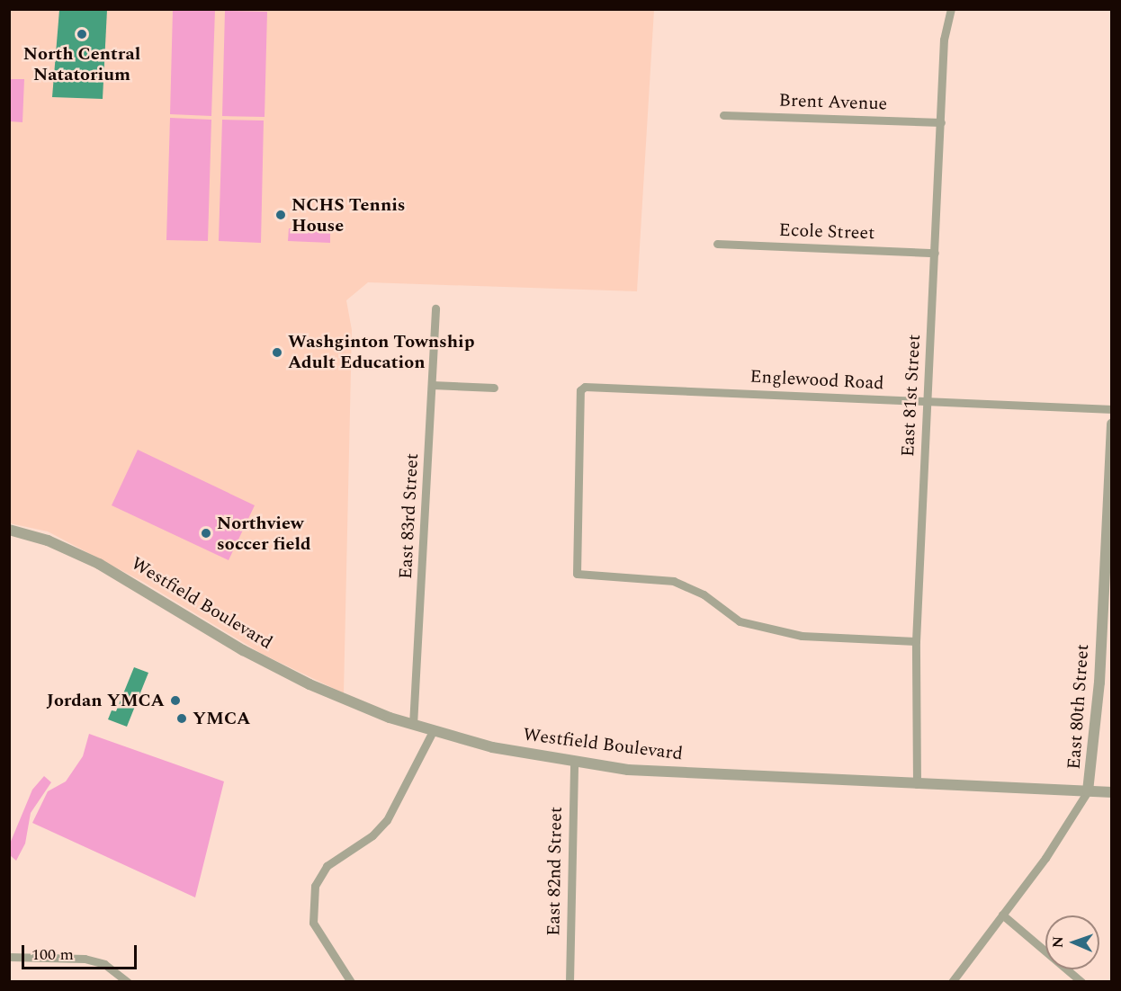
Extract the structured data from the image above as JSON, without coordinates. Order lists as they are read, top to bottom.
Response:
{
  "streets": {
    "street": [
      "Brent Avenue",
      "Ecole Street",
      "Englewood Road",
      "East 81st Street",
      "East 83rd Street",
      "Westfield Boulevard",
      "East 80th Street",
      "East 82nd Street"
    ]
  },
  "crossings": [
    ["Brent Avenue", "East 81st Street"],
    ["Ecole Street", "East 81st Street"],
    ["Englewood Road", "East 81st Street"],
    ["East 81st Street", "Westfield Boulevard"],
    ["East 83rd Street", "Westfield Boulevard"],
    ["Westfield Boulevard", "East 80th Street"],
    ["Westfield Boulevard", "East 82nd Street"]
  ],
  "places": [
    "North Central Natatorium",
    "NCHS Tennis House",
    "Washginton Township Adult Education",
    "Northview soccer field",
    "Jordan YMCA",
    "YMCA"
  ],
  "scale_bar": "100 m",
  "north": "left"
}
